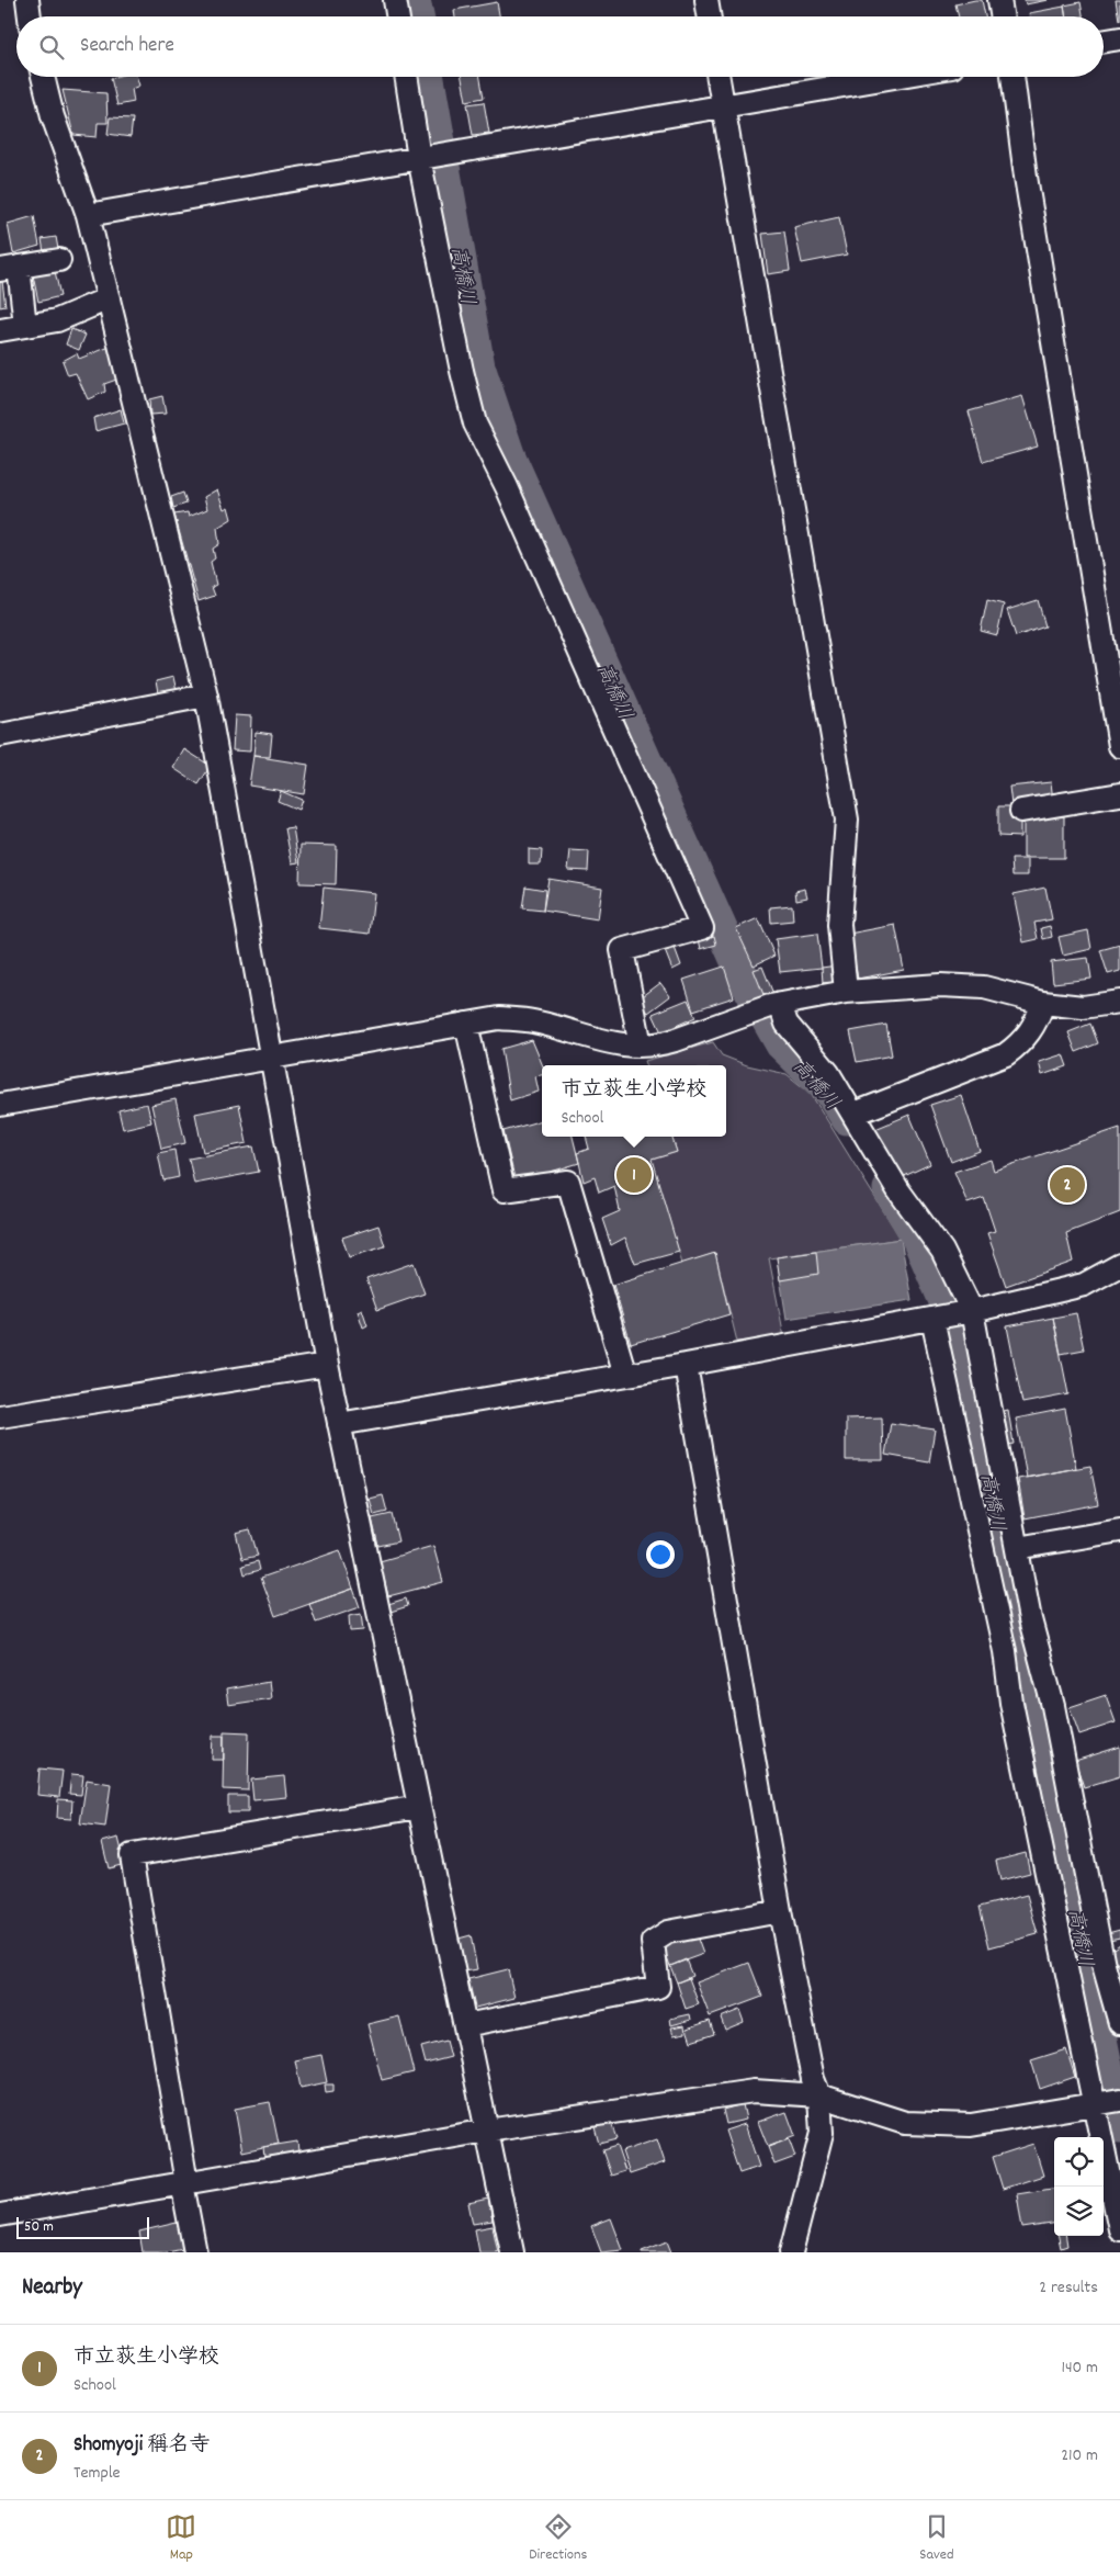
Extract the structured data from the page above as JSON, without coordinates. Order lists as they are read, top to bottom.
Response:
{
  "water": ["高橋川"],
  "scale_bar": "50 m",
  "page": {
    "search": "Search here",
    "popup": ["市立荻生小学校", "School"],
    "pins": ["1", "2"],
    "scale": "50 m",
    "heading": ["Nearby", "2 results"],
    "list": [
      {
        "mark": "1",
        "name": "市立荻生小学校",
        "note": "School",
        "value": "140 m"
      },
      {
        "mark": "2",
        "name": "Shomyoji 稱名寺",
        "note": "Temple",
        "value": "210 m"
      }
    ],
    "nav": ["Map", "Directions", "Saved"]
  }
}
